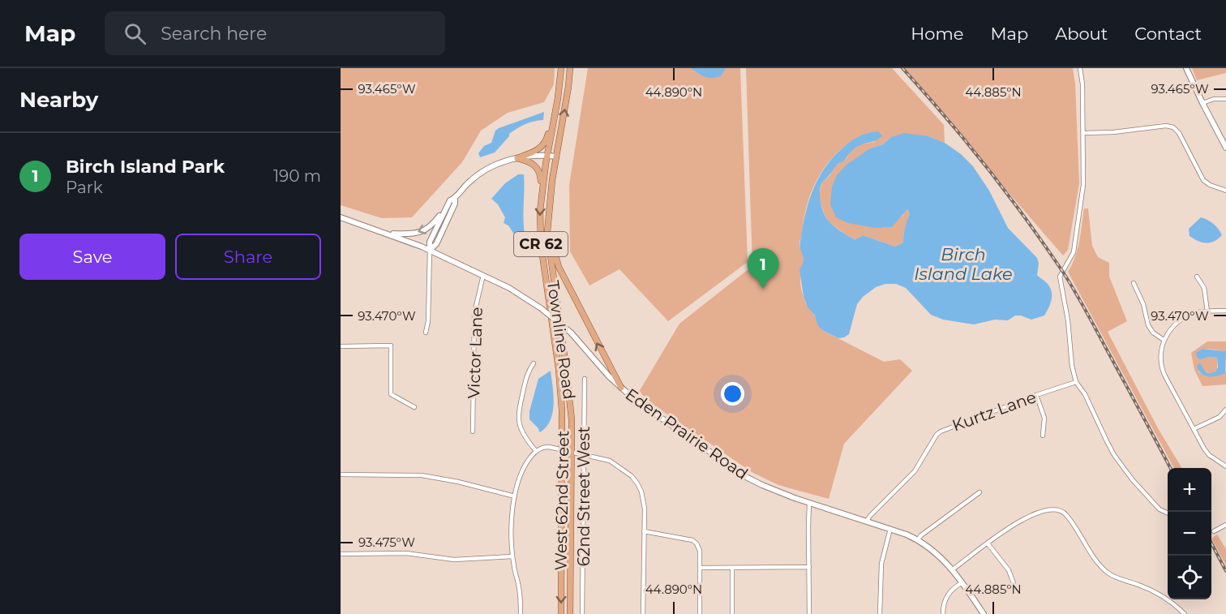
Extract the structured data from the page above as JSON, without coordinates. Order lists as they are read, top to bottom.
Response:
{
  "streets": {
    "main road": [
      "CR 62",
      "Townline Road",
      "Eden Prairie Road",
      "West 62nd Street"
    ],
    "street": ["Victor Lane", "Kurtz Lane", "62nd Street West"]
  },
  "crossings": [
    ["CR 62", "West 62nd Street"],
    ["Victor Lane", "Eden Prairie Road"],
    ["Kurtz Lane", "Eden Prairie Road"]
  ],
  "water": ["Birch Island Lake"],
  "page": {
    "header": "Map",
    "search": "Search here",
    "nav": [
      "Home",
      "Map",
      "About",
      "Contact"
    ],
    "heading": "Nearby",
    "list": [
      {
        "mark": "1",
        "name": "Birch Island Park",
        "note": "Park",
        "value": "190 m"
      }
    ],
    "buttons": ["Save", "Share"],
    "pins": "1",
    "map_buttons": ["+", "−"]
  },
  "coordinates": [
    "93.465°W",
    "44.890°N",
    "44.885°N",
    "93.470°W",
    "93.475°W"
  ]
}
